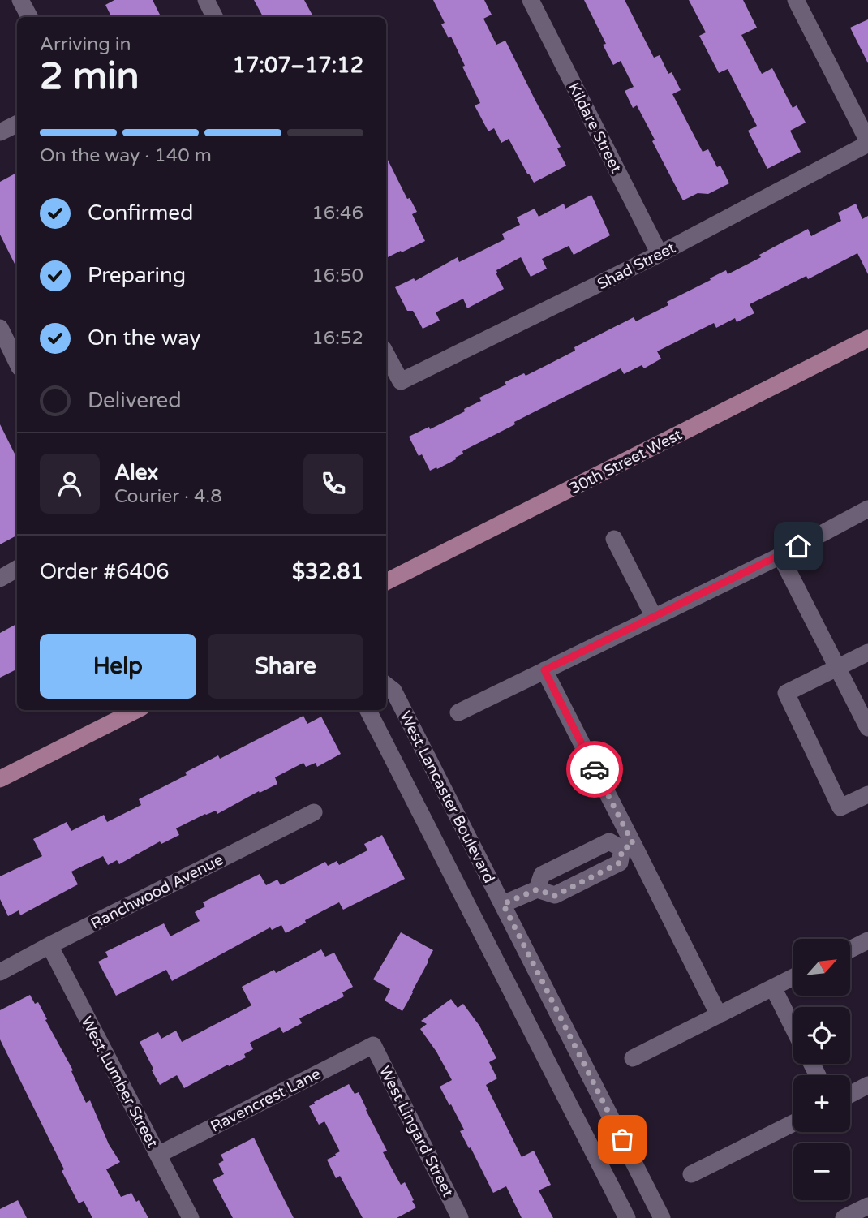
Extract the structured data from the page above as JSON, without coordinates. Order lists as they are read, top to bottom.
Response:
{
  "streets": {
    "main road": ["30th Street West"],
    "street": [
      "Kildare Street",
      "Shad Street",
      "West Lancaster Boulevard",
      "Ranchwood Avenue",
      "West Lumber Street",
      "Ravencrest Lane",
      "West Lingard Street"
    ]
  },
  "crossings": [
    ["Kildare Street", "Shad Street"],
    ["Ranchwood Avenue", "West Lumber Street"],
    ["West Lumber Street", "Ravencrest Lane"],
    ["Ravencrest Lane", "West Lingard Street"]
  ],
  "north": "top right",
  "page": {
    "heading": ["2 min", "Arriving in", "17:07–17:12"],
    "panel": [
      "Alex",
      "Courier · 4.8",
      "Order #6406",
      "$32.81"
    ],
    "bar": "On the way · 140 m",
    "list": [
      ["Confirmed", "16:46"],
      ["Preparing", "16:50"],
      ["On the way", "16:52"],
      "Delivered"
    ],
    "buttons": ["Help", "Share"],
    "map_buttons": ["+", "−"]
  }
}
